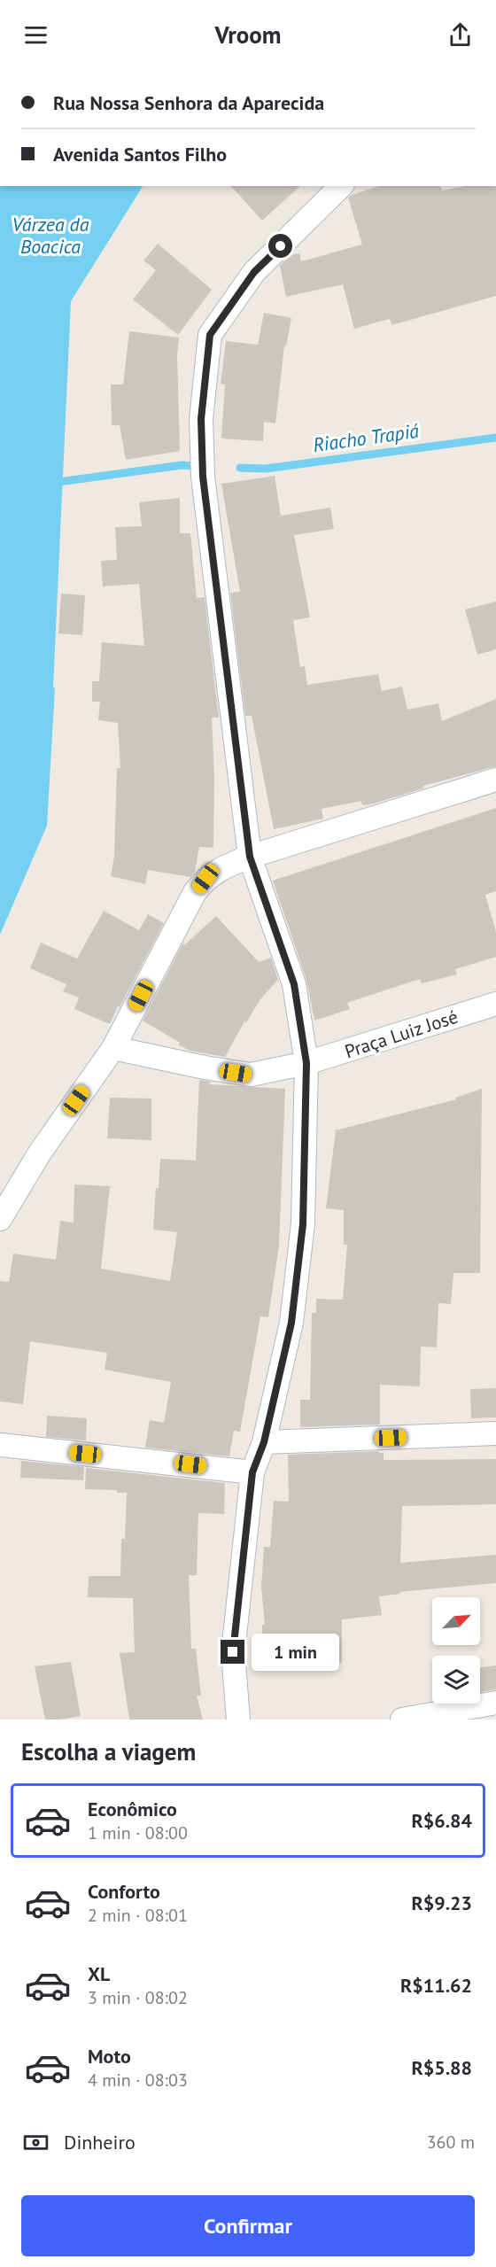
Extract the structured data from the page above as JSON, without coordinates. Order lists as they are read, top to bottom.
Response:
{
  "streets": {
    "street": ["Praça Luiz José"]
  },
  "water": ["Várzea da Boacica", "Riacho Trapiá"],
  "north": "top right",
  "page": {
    "header": "Vroom",
    "banner": ["Rua Nossa Senhora da Aparecida", "Avenida Santos Filho"],
    "bubble": "1 min",
    "heading": "Escolha a viagem",
    "list": [
      {
        "name": "Econômico",
        "note": "1 min · 08:00",
        "value": "R$6.84"
      },
      {
        "name": "Conforto",
        "note": "2 min · 08:01",
        "value": "R$9.23"
      },
      {
        "name": "XL",
        "note": "3 min · 08:02",
        "value": "R$11.62"
      },
      {
        "name": "Moto",
        "note": "4 min · 08:03",
        "value": "R$5.88"
      }
    ],
    "pay": ["Dinheiro", "360 m"],
    "buttons": "Confirmar"
  }
}
